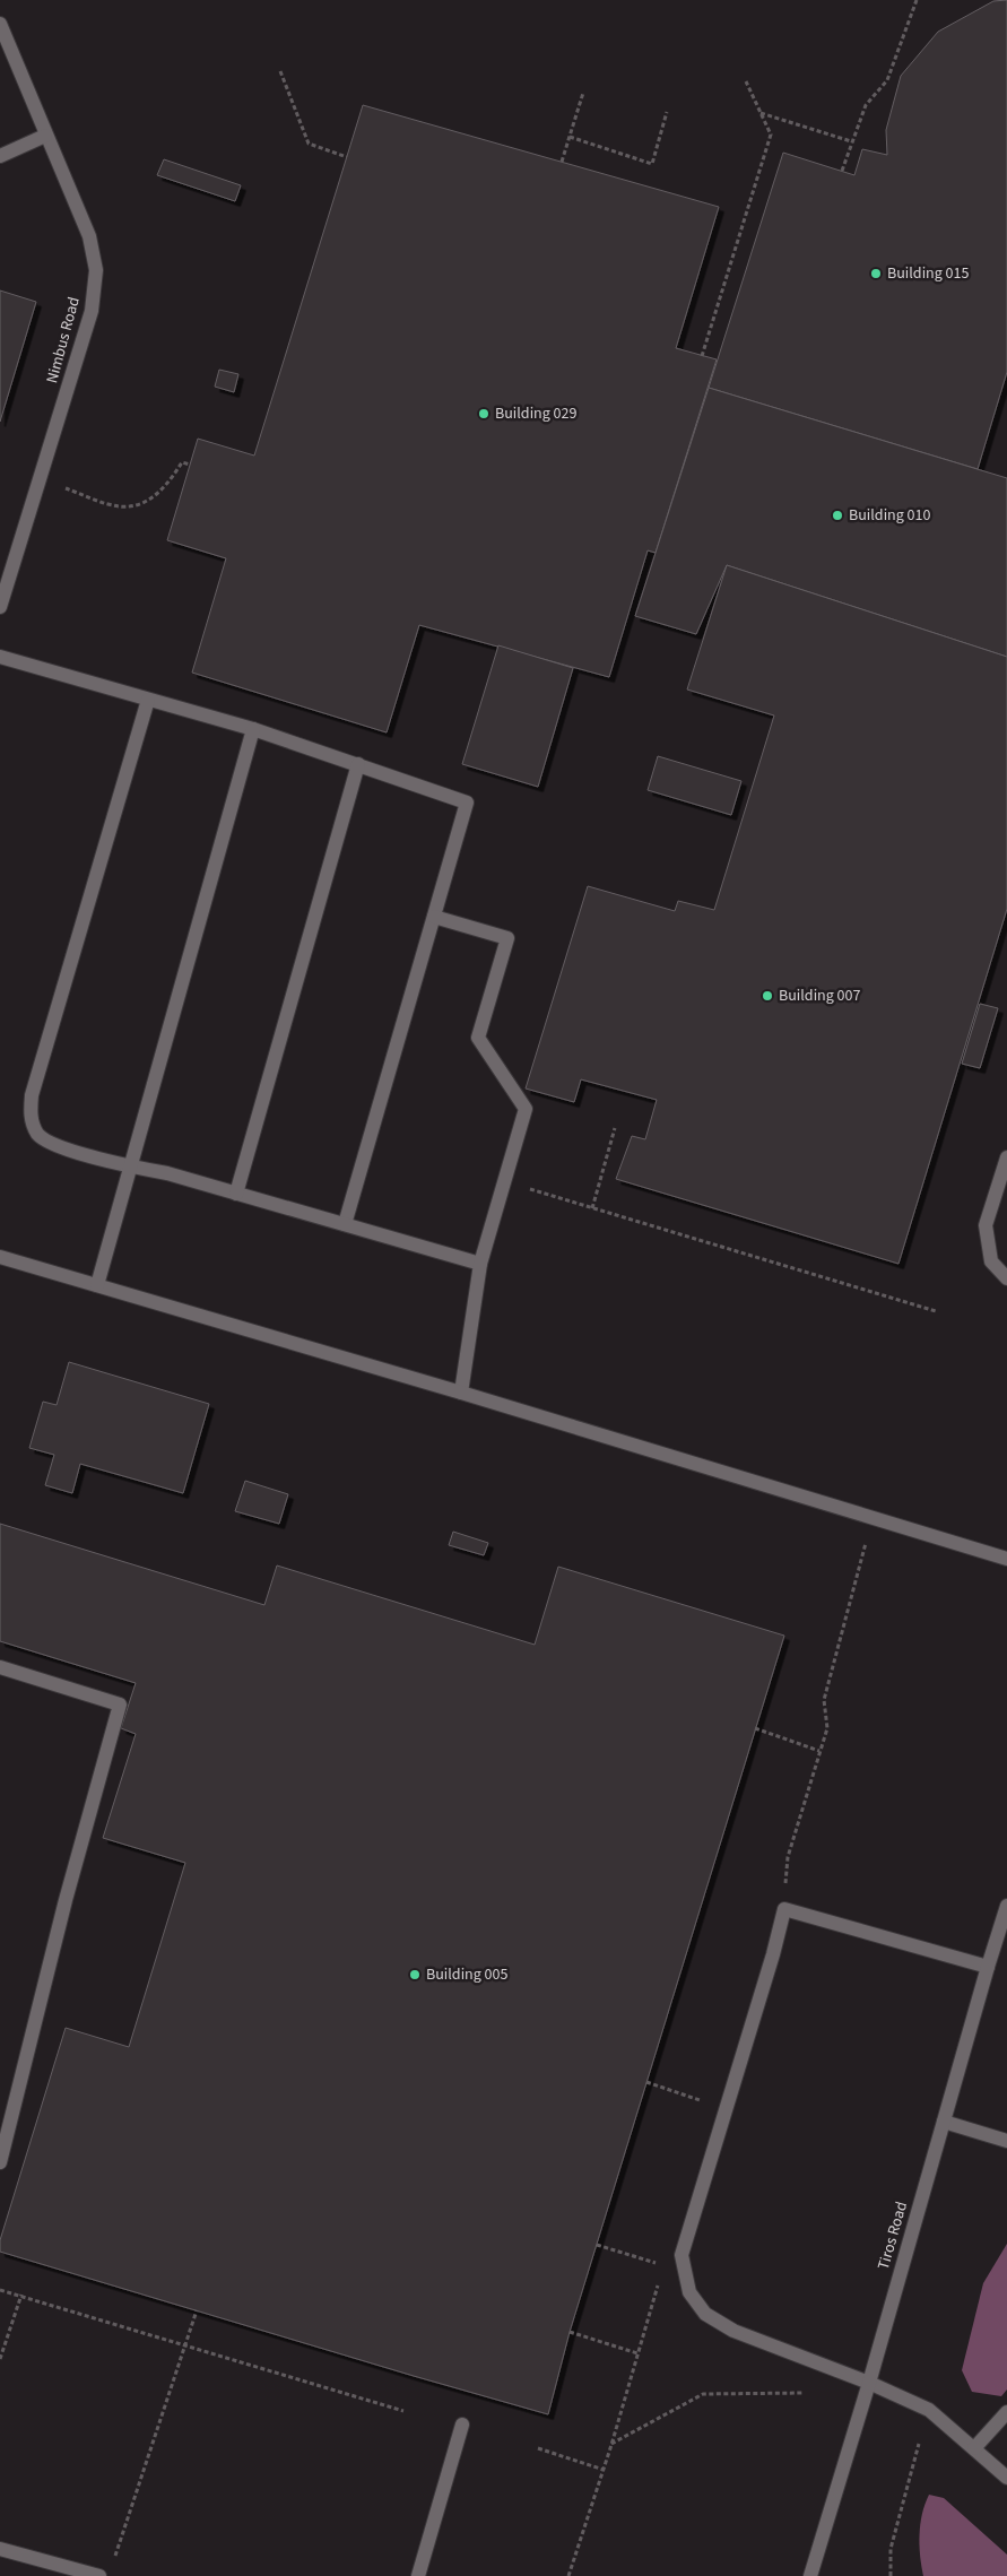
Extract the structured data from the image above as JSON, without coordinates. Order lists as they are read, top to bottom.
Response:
{
  "streets": {
    "street": ["Nimbus Road", "Tiros Road"]
  },
  "places": [
    "Building 015",
    "Building 029",
    "Building 010",
    "Building 007",
    "Building 005"
  ]
}
